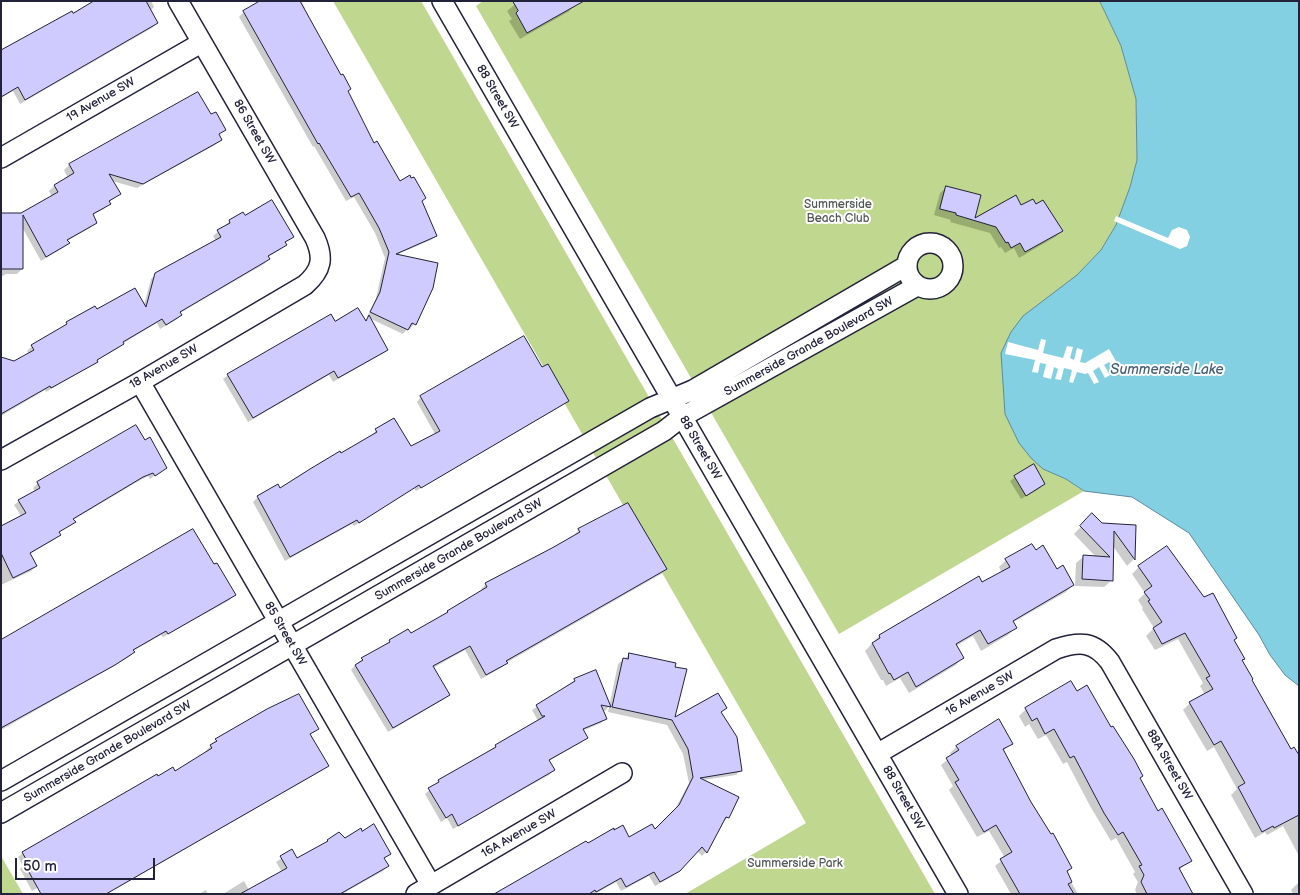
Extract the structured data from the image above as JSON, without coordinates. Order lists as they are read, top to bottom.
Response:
{
  "streets": {
    "street": [
      "88 Street SW",
      "19 Avenue SW",
      "86 Street SW",
      "Summerside Grande Boulevard SW",
      "18 Avenue SW",
      "85 Street SW",
      "16 Avenue SW",
      "88A Street SW",
      "16A Avenue SW"
    ]
  },
  "crossings": [
    ["88 Street SW", "Summerside Grande Boulevard SW"],
    ["88 Street SW", "16 Avenue SW"],
    ["19 Avenue SW", "86 Street SW"],
    ["86 Street SW", "18 Avenue SW"],
    ["Summerside Grande Boulevard SW", "85 Street SW"],
    ["18 Avenue SW", "85 Street SW"],
    ["85 Street SW", "16A Avenue SW"],
    ["16 Avenue SW", "88A Street SW"]
  ],
  "water": ["Summerside Lake"],
  "parks": ["Summerside Beach Club", "Summerside Park"],
  "scale_bar": "50 m"
}
